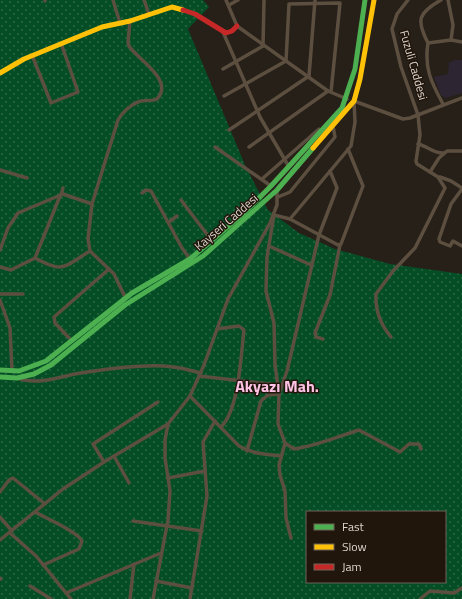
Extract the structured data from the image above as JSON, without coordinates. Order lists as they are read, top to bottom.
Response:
{
  "streets": {
    "main road": ["Kayseri Caddesi"],
    "street": ["Fuzuli Caddesi"]
  },
  "districts": ["Akyazı Mah."],
  "legend": ["Fast", "Slow", "Jam"]
}
